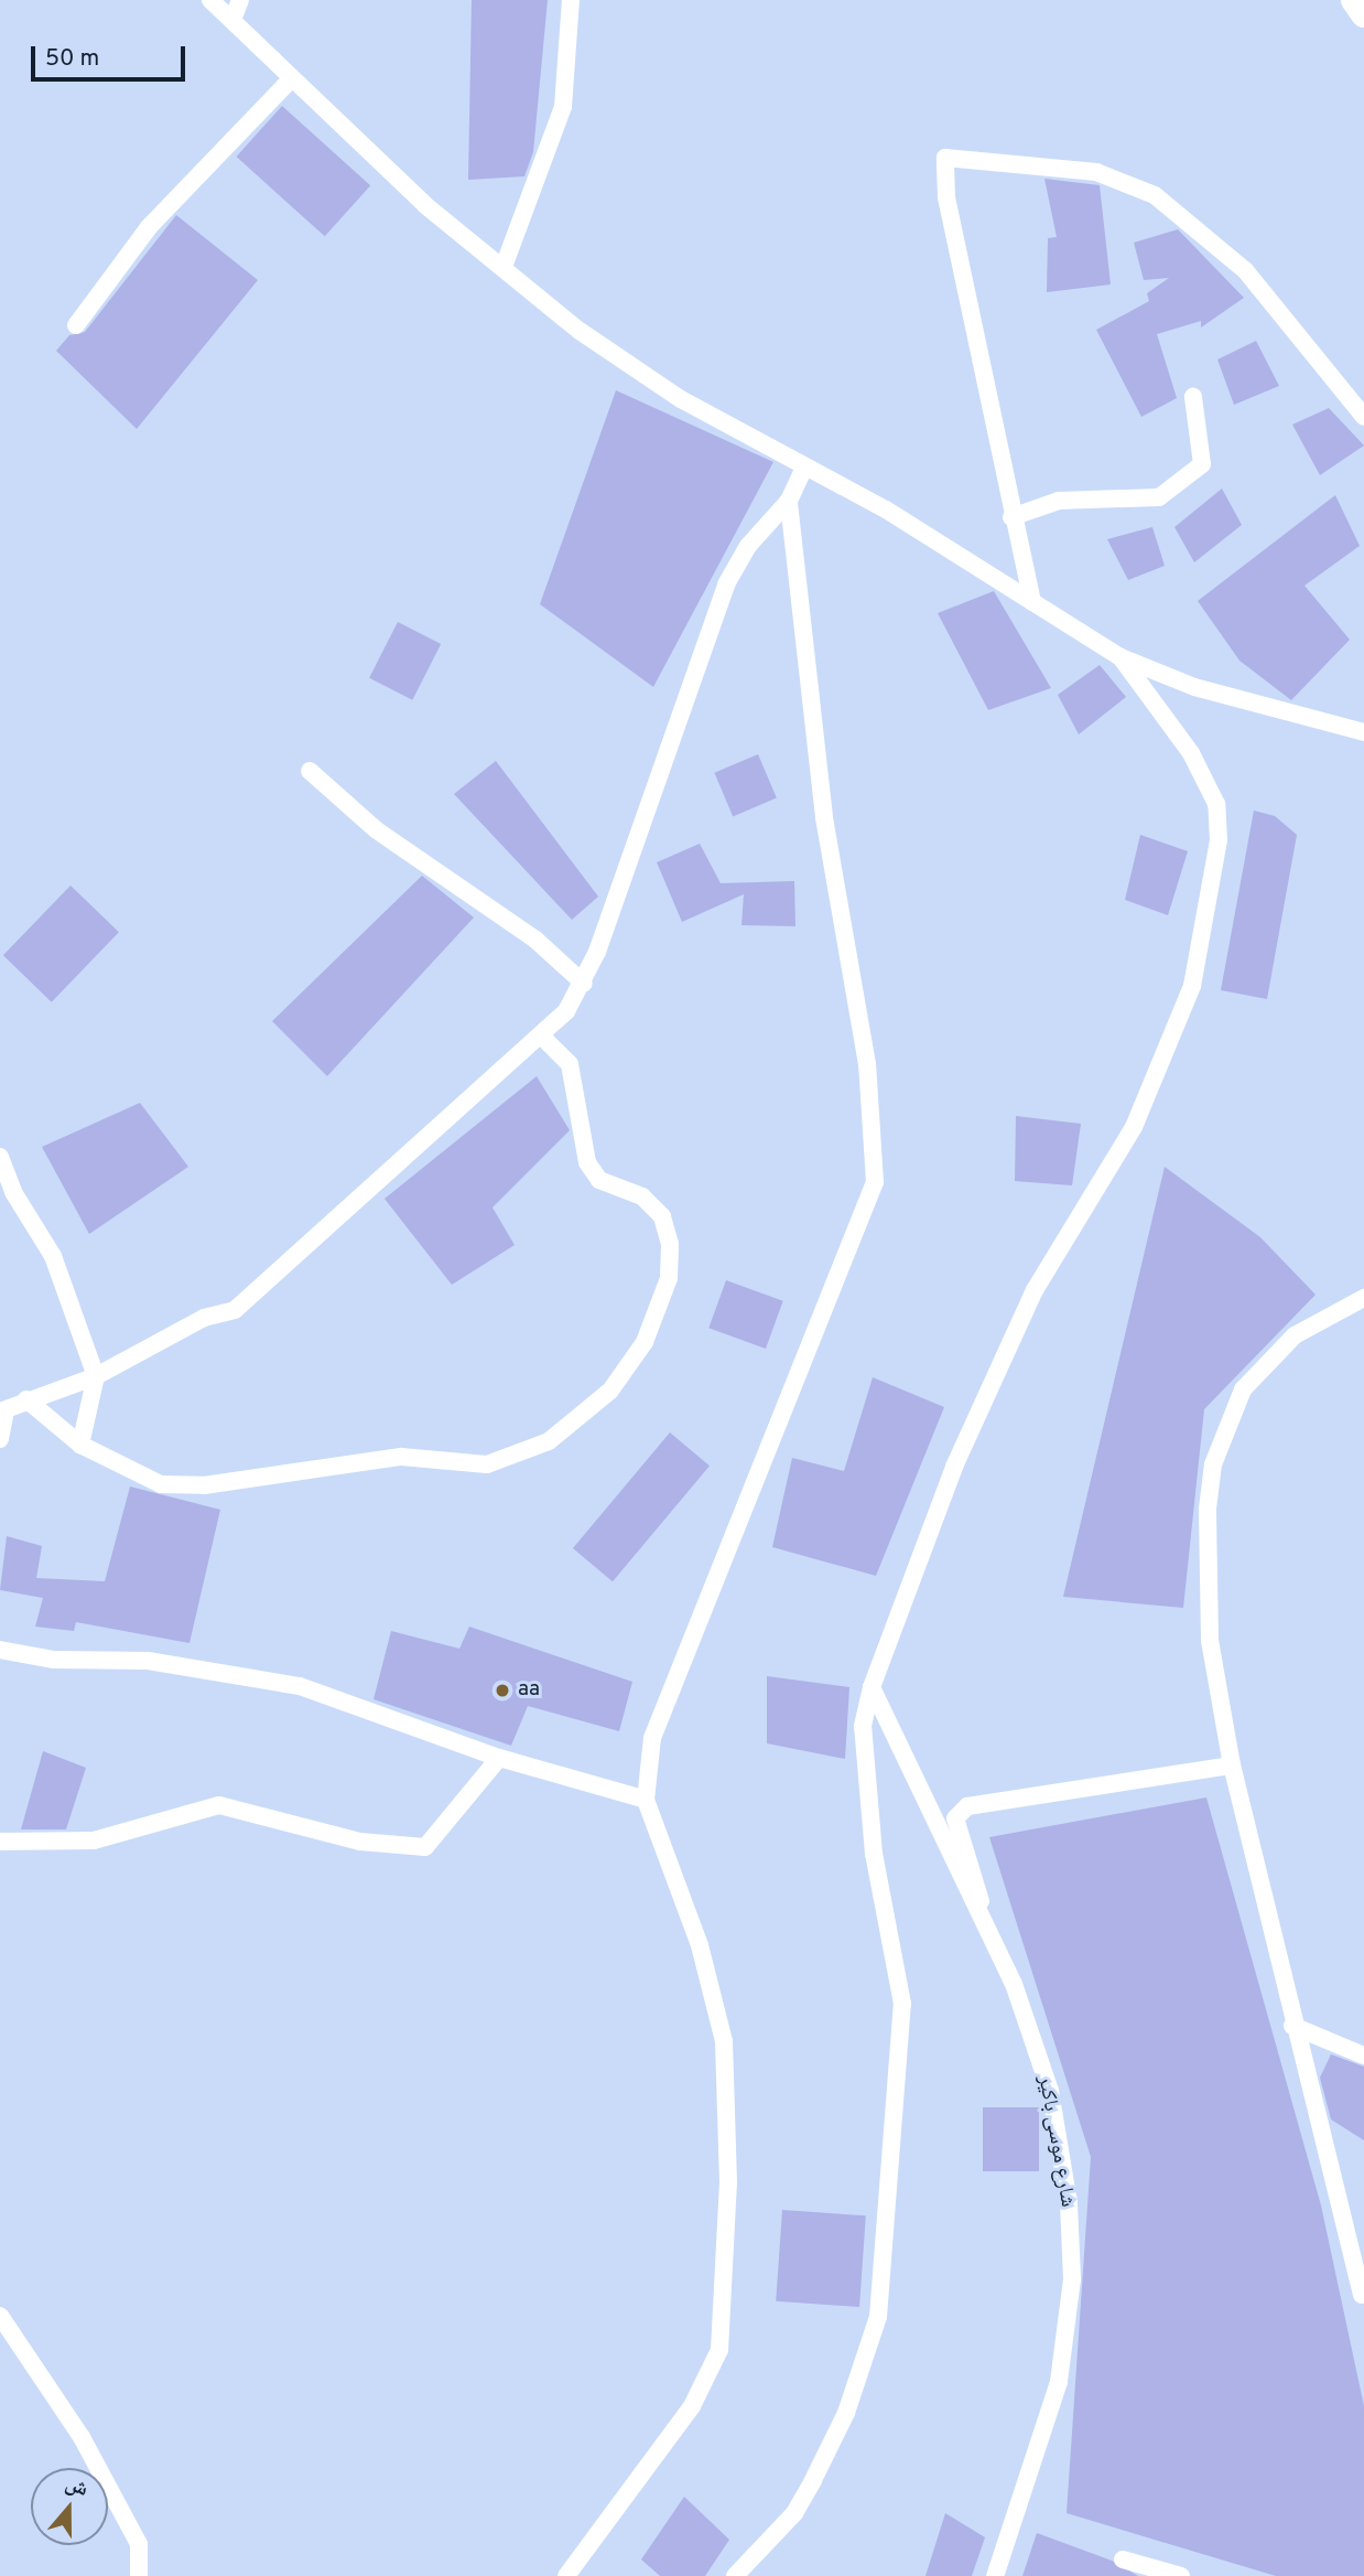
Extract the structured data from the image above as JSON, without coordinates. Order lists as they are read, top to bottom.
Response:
{
  "streets": {
    "street": ["شارع موسى باكير"]
  },
  "places": ["aa"],
  "scale_bar": "50 m",
  "north": "top"
}
